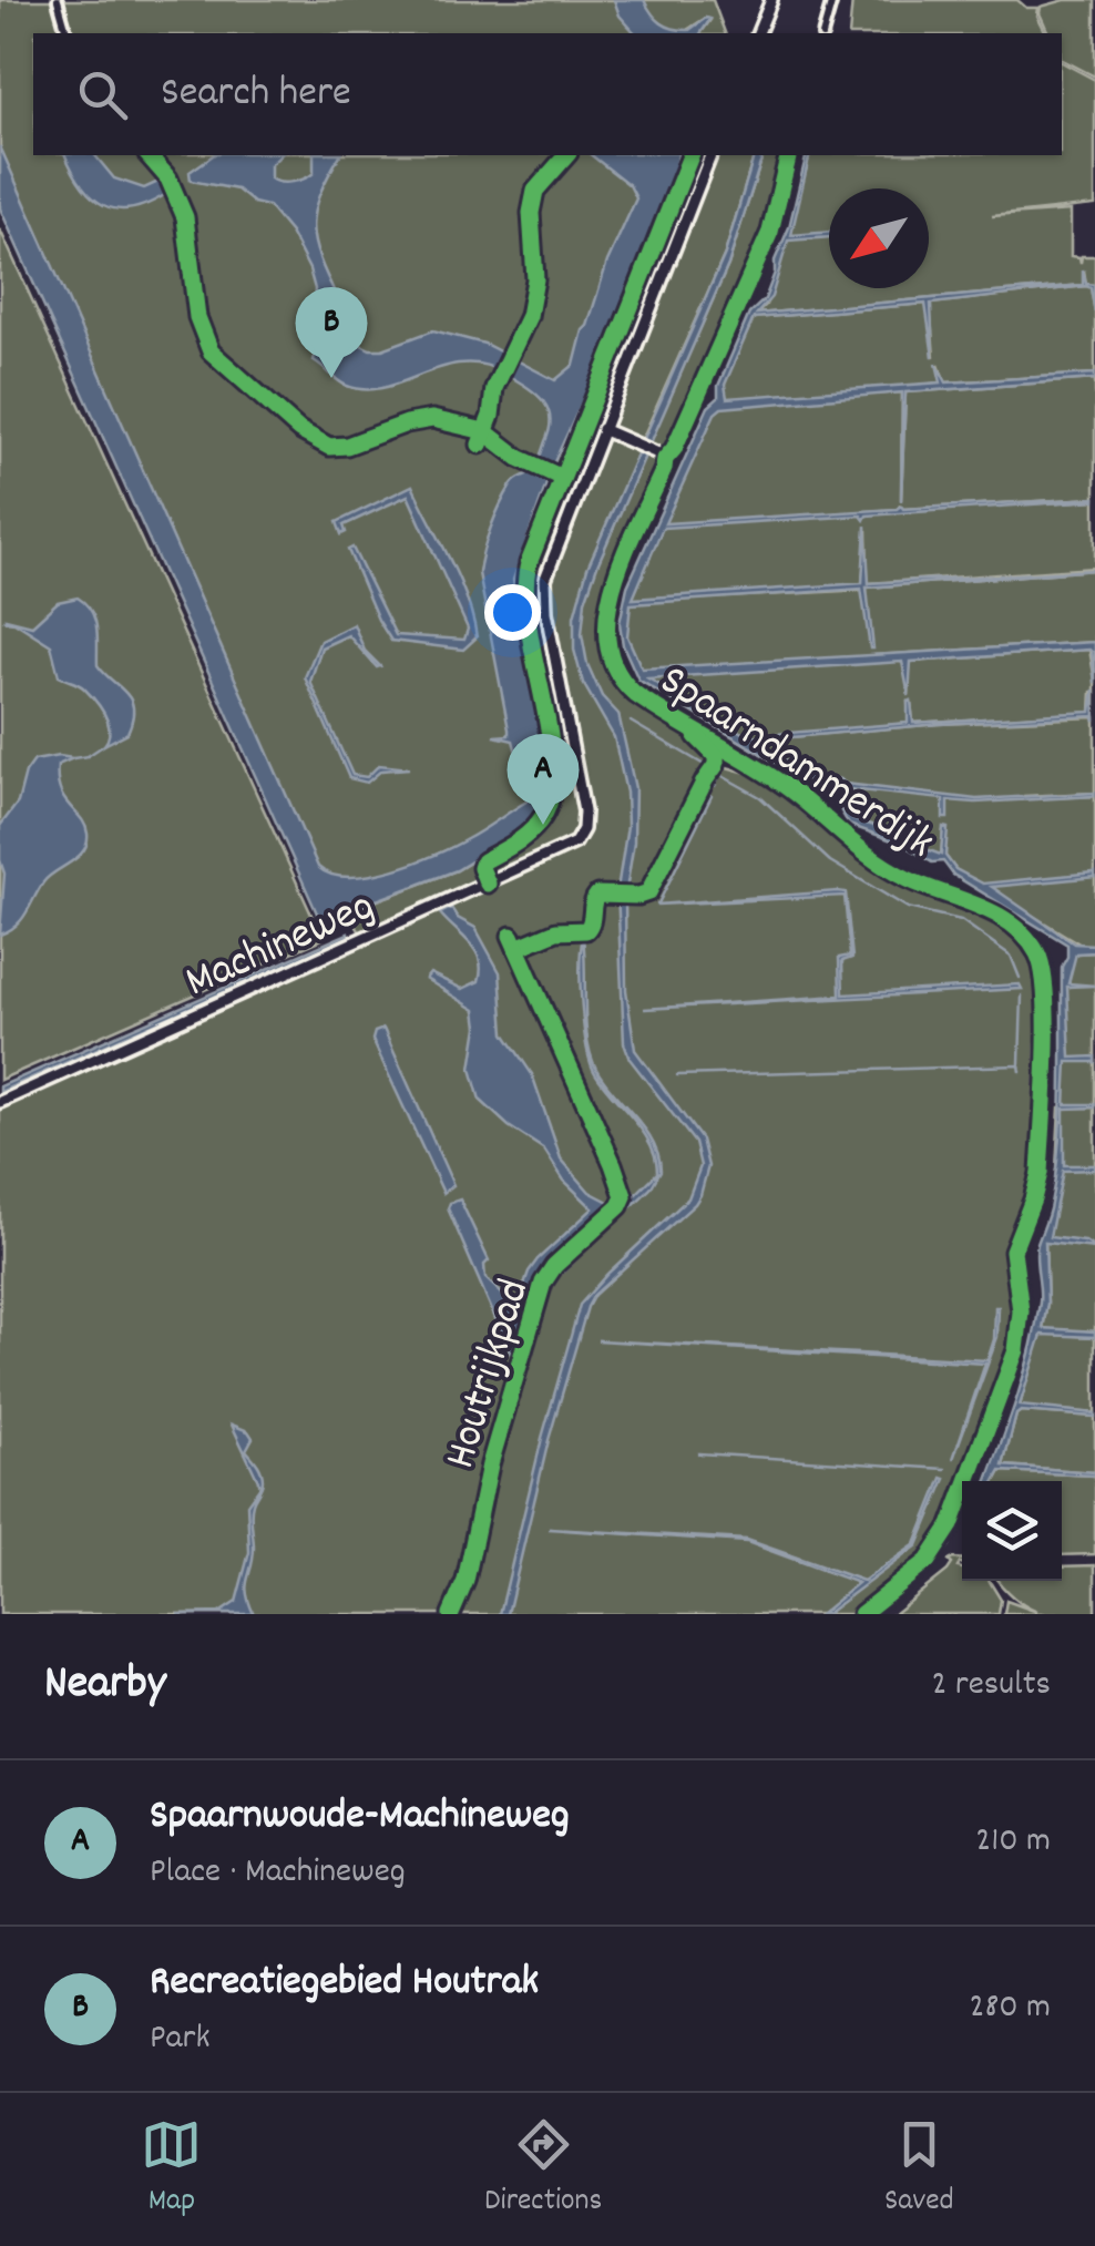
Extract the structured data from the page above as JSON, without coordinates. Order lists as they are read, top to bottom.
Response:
{
  "streets": {
    "street": ["Spaarndammerdijk", "Machineweg"],
    "cycle path": ["Houtrijkpad"]
  },
  "north": "bottom left",
  "page": {
    "search": "Search here",
    "pins": ["B", "A"],
    "heading": ["Nearby", "2 results"],
    "list": [
      {
        "mark": "A",
        "name": "Spaarnwoude-Machineweg",
        "note": "Place · Machineweg",
        "value": "210 m"
      },
      {
        "mark": "B",
        "name": "Recreatiegebied Houtrak",
        "note": "Park",
        "value": "280 m"
      }
    ],
    "nav": ["Map", "Directions", "Saved"]
  }
}
